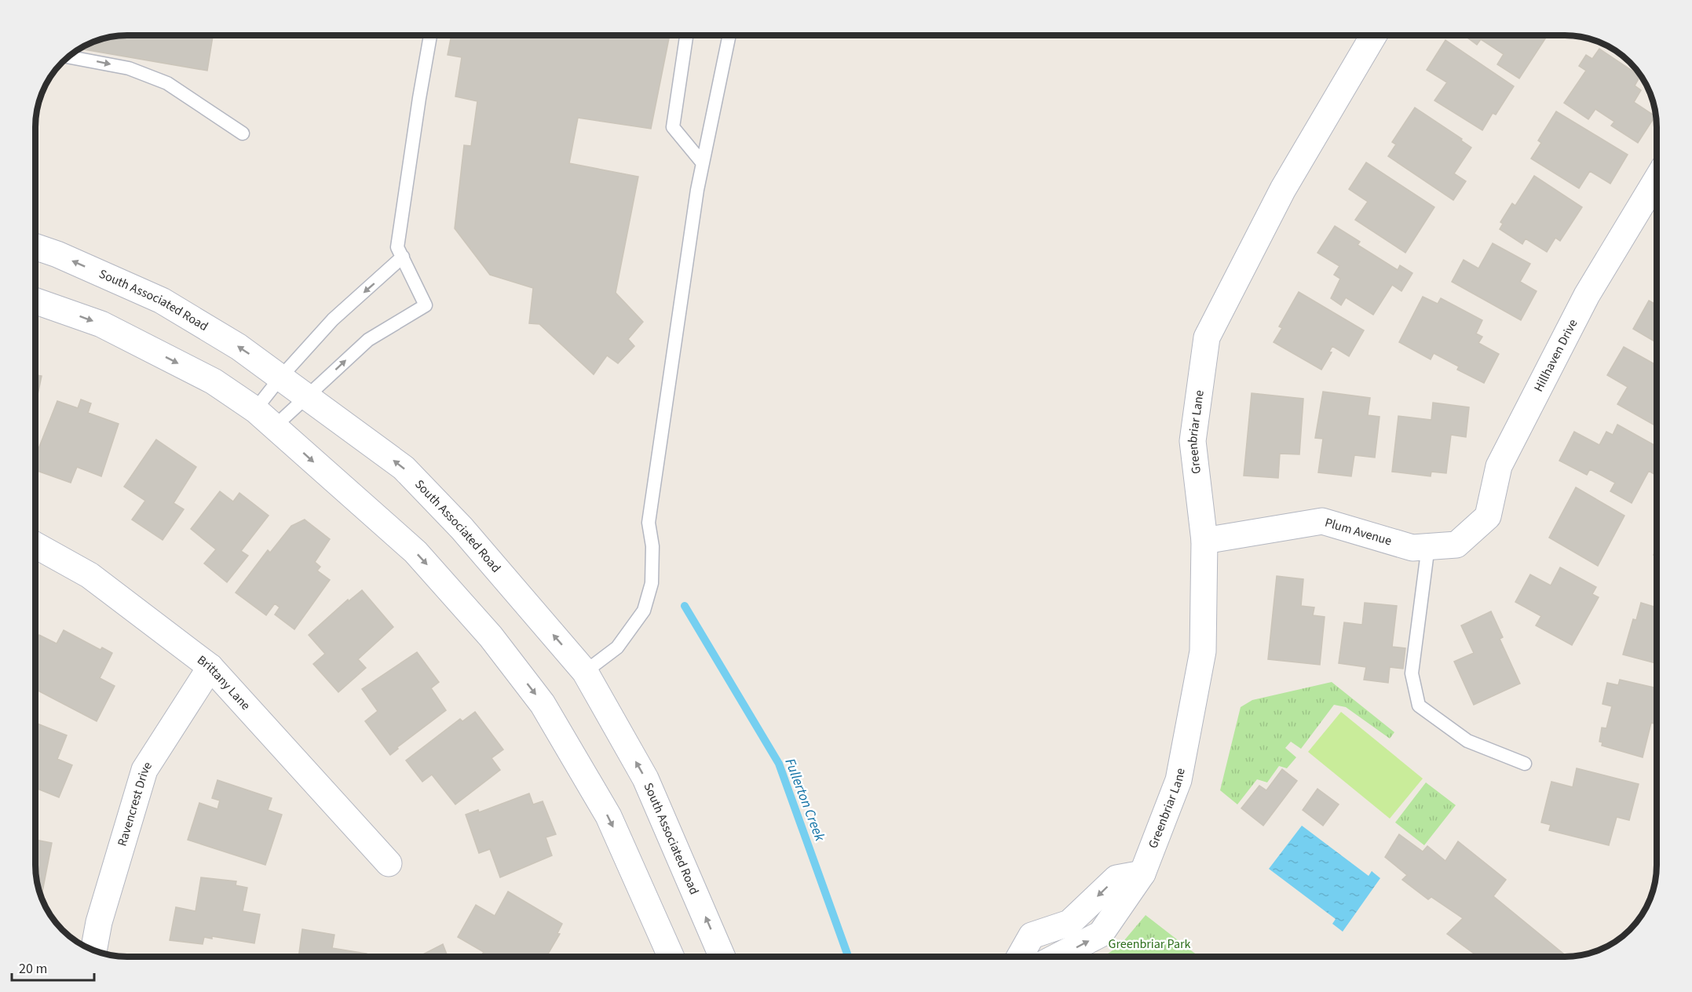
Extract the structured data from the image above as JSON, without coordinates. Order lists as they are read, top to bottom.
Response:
{
  "streets": {
    "street": [
      "South Associated Road",
      "Hillhaven Drive",
      "Greenbriar Lane",
      "Plum Avenue",
      "Brittany Lane",
      "Ravencrest Drive"
    ]
  },
  "crossings": [
    ["Hillhaven Drive", "Plum Avenue"],
    ["Greenbriar Lane", "Plum Avenue"],
    ["Brittany Lane", "Ravencrest Drive"]
  ],
  "water": ["Fullerton Creek"],
  "parks": ["Greenbriar Park"],
  "scale_bar": "20 m"
}
